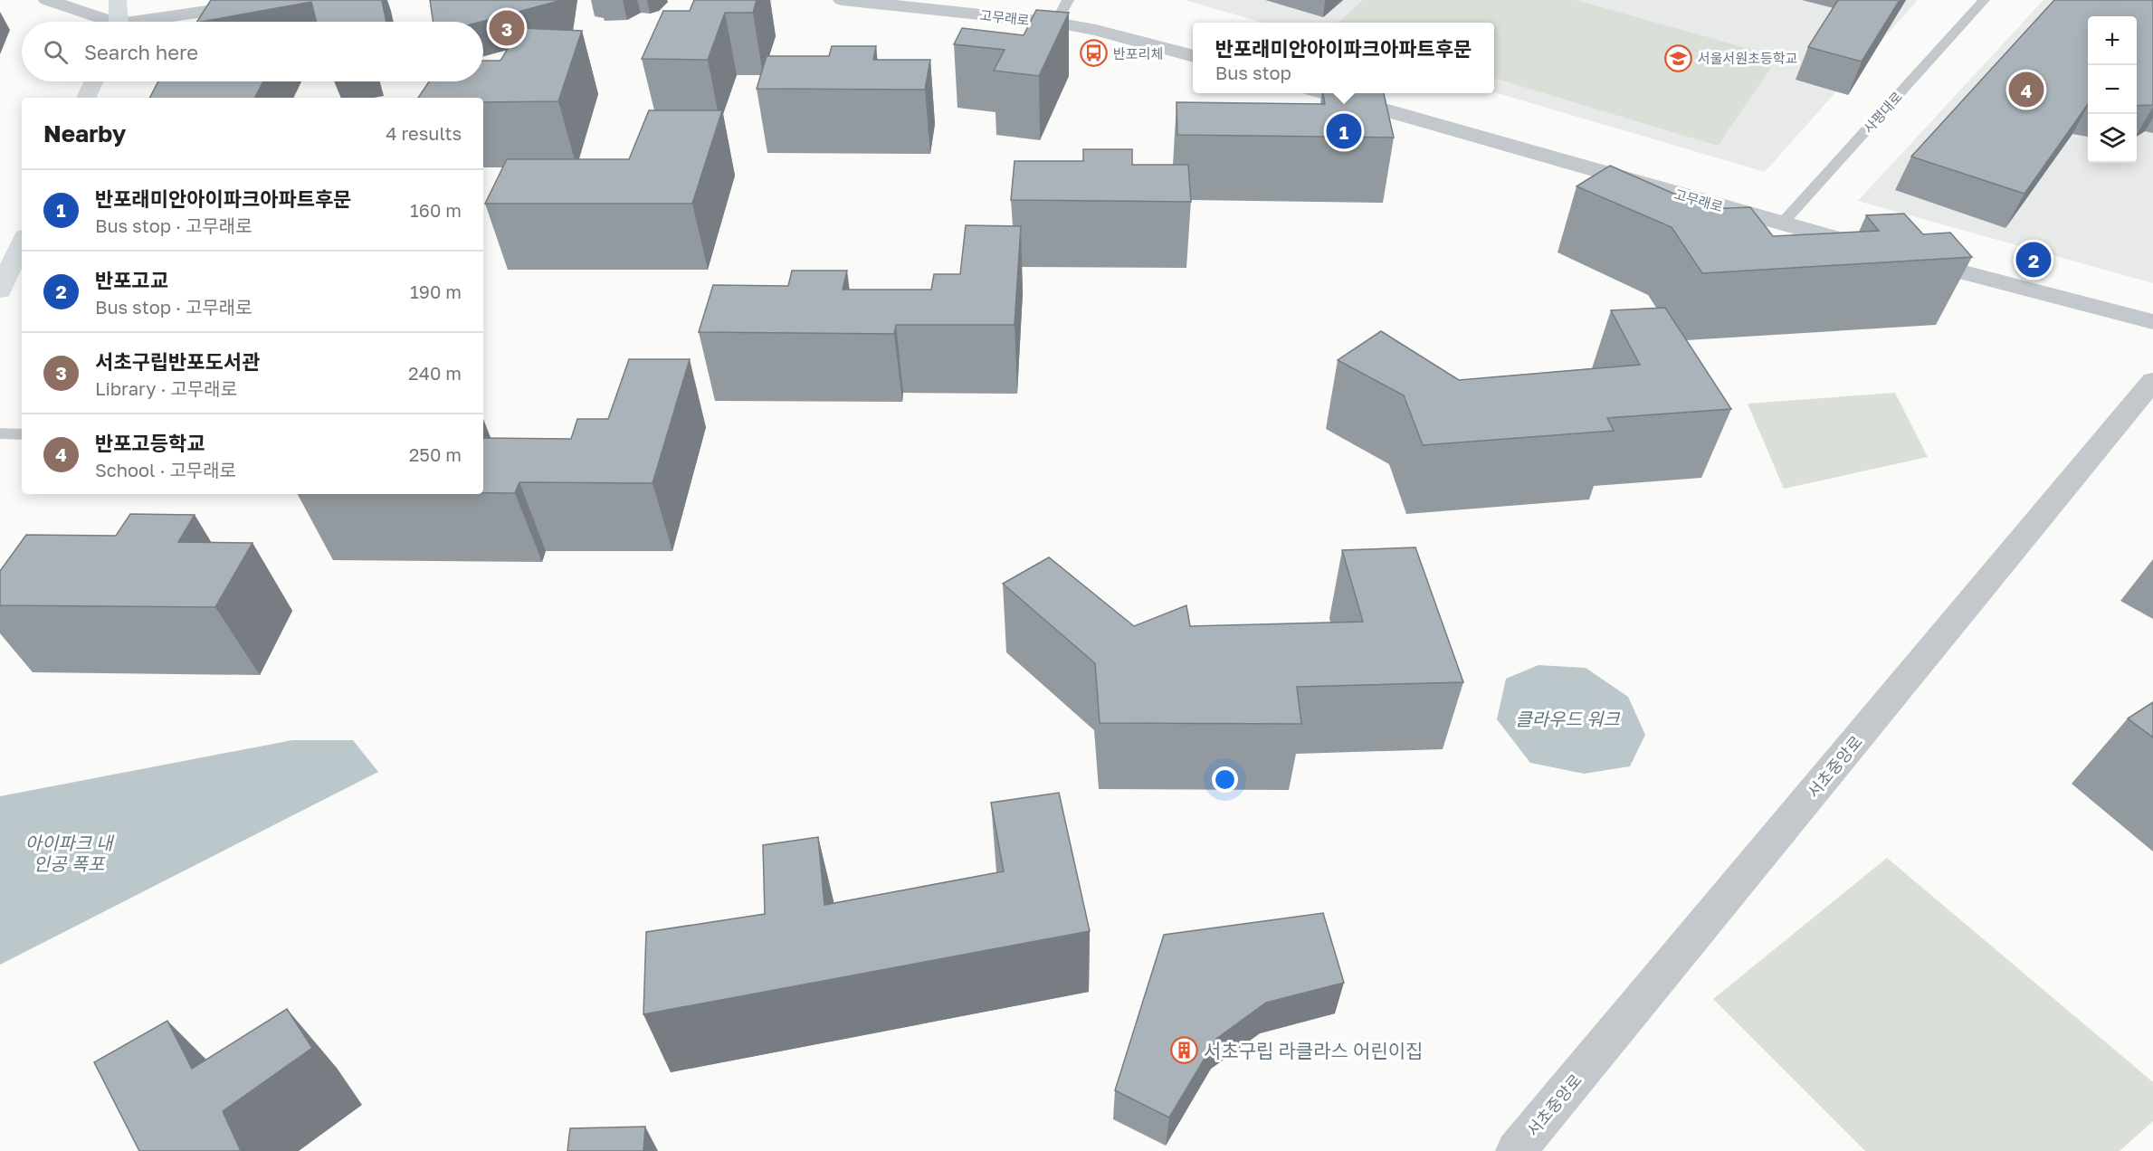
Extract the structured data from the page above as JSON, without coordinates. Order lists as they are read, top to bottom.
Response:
{
  "streets": {
    "street": ["고무래로", "서초중앙로"],
    "lane": ["사평대로"]
  },
  "crossings": [
    ["고무래로", "사평대로"]
  ],
  "water": ["클라우드 워크", "아이파크 내 인공 폭포"],
  "places": {
    "bus stop": ["반포리체"],
    "school or university": ["서울서원초등학교"],
    "building": ["서초구립 라클라스 어린이집"]
  },
  "page": {
    "pins": [
      "3",
      "4",
      "1",
      "2"
    ],
    "map_buttons": ["+", "−"],
    "search": "Search here",
    "popup": ["반포래미안아이파크아파트후문", "Bus stop"],
    "heading": ["Nearby", "4 results"],
    "list": [
      {
        "mark": "1",
        "name": "반포래미안아이파크아파트후문",
        "note": "Bus stop · 고무래로",
        "value": "160 m"
      },
      {
        "mark": "2",
        "name": "반포고교",
        "note": "Bus stop · 고무래로",
        "value": "190 m"
      },
      {
        "mark": "3",
        "name": "서초구립반포도서관",
        "note": "Library · 고무래로",
        "value": "240 m"
      },
      {
        "mark": "4",
        "name": "반포고등학교",
        "note": "School · 고무래로",
        "value": "250 m"
      }
    ]
  }
}
